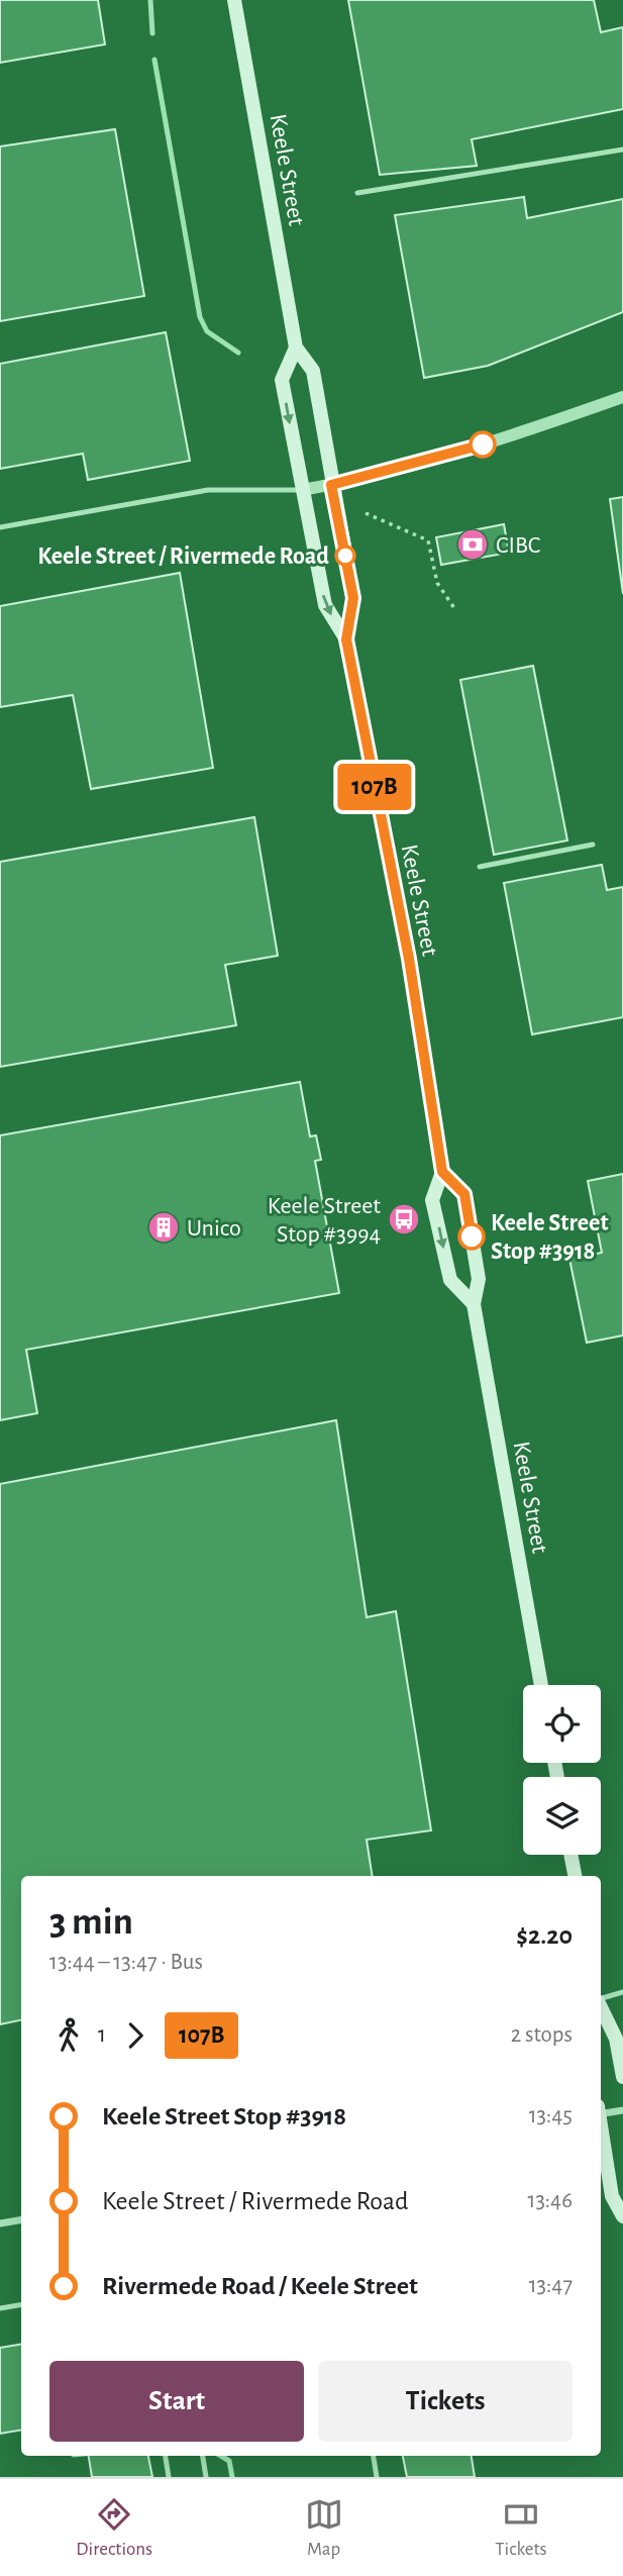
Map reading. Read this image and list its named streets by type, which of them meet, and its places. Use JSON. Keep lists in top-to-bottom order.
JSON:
{
  "streets": {
    "main road": ["Keele Street"]
  },
  "places": {
    "bank": ["CIBC"],
    "other": ["Keele Street / Rivermede Road", "Keele Street Stop #3918"],
    "bus stop": ["Keele Street Stop #3994"],
    "building": ["Unico"]
  },
  "lines": ["bus line 107B"],
  "page": {
    "on_map": "107B",
    "heading": ["3 min", "13:44 – 13:47 · Bus", "$2.20"],
    "legs": ["1", "107B", "2 stops"],
    "list": [
      {
        "name": "Keele Street Stop #3918",
        "value": "13:45"
      },
      {
        "name": "Keele Street / Rivermede Road",
        "value": "13:46"
      },
      {
        "name": "Rivermede Road / Keele Street",
        "value": "13:47"
      }
    ],
    "buttons": ["Start", "Tickets"],
    "tabs": ["Directions", "Map", "Tickets"]
  }
}
